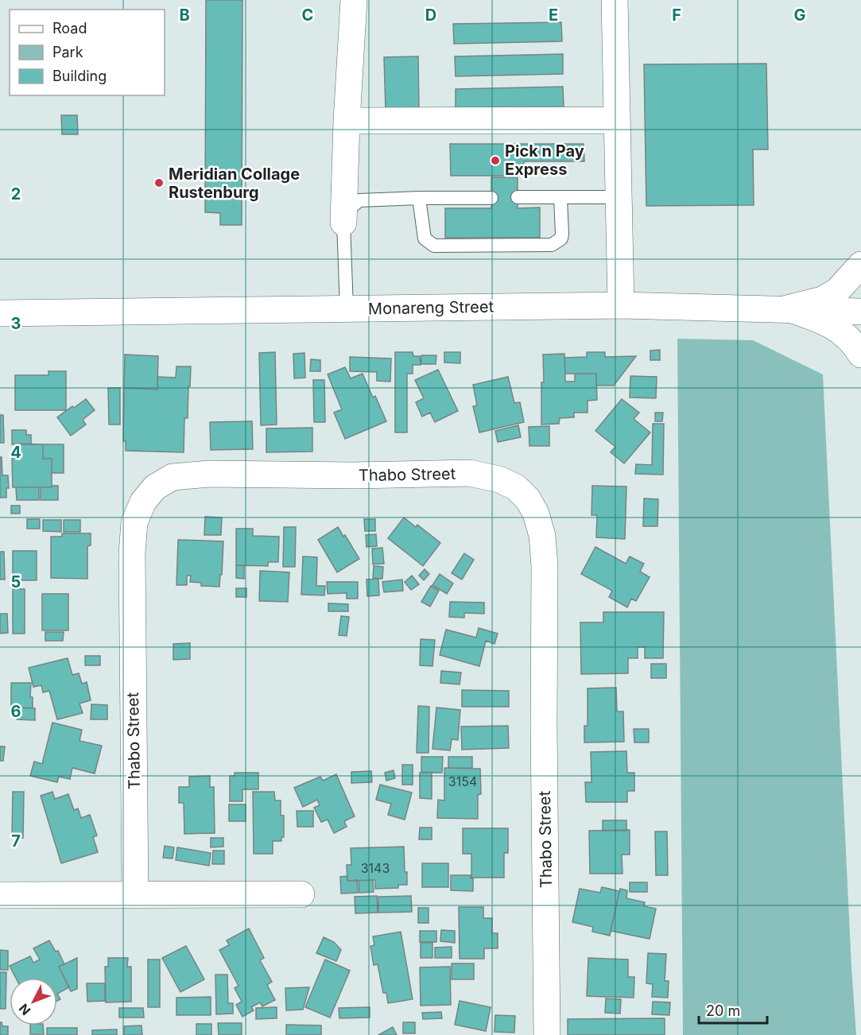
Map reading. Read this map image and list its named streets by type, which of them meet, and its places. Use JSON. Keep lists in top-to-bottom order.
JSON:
{
  "streets": {
    "street": ["Monareng Street", "Thabo Street"]
  },
  "places": ["Pick n Pay Express", "Meridian Collage Rustenburg"],
  "house_numbers": ["3154", "3143"],
  "legend": ["Road", "Park", "Building"],
  "scale_bar": "20 m",
  "north": "bottom left",
  "grid": {
    "columns": [
      "B",
      "C",
      "D",
      "E",
      "F",
      "G"
    ],
    "rows": [
      "2",
      "3",
      "4",
      "5",
      "6",
      "7"
    ]
  }
}
